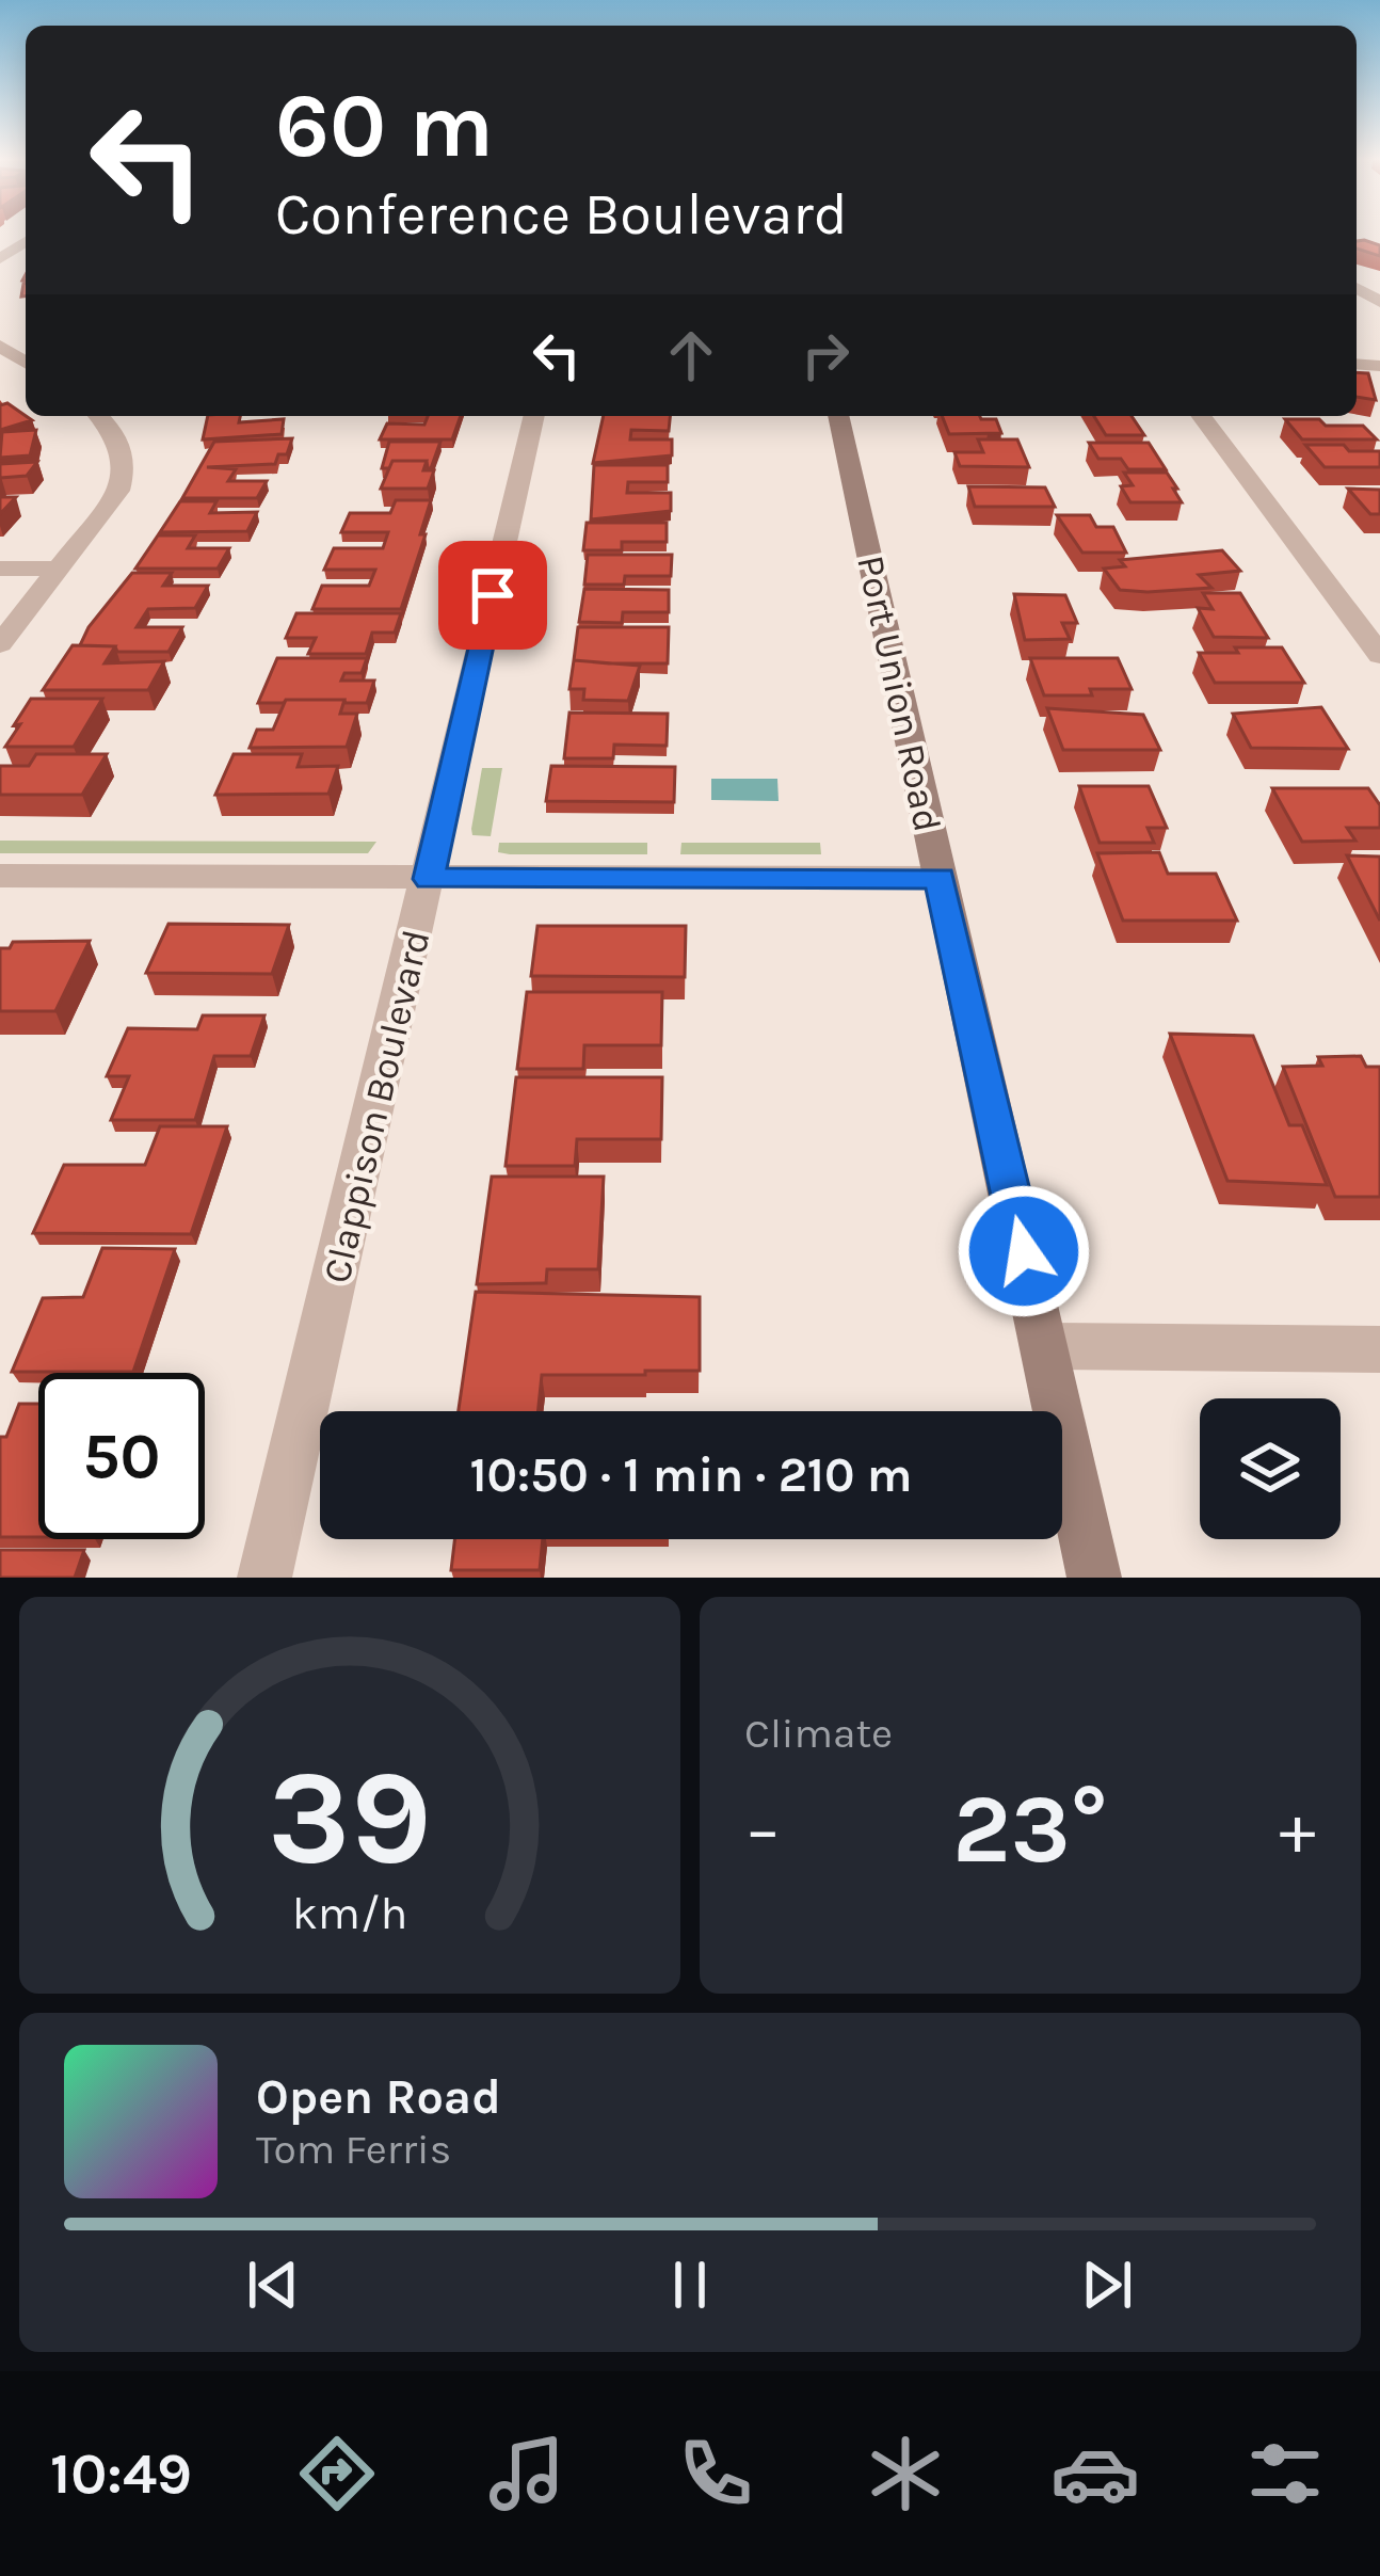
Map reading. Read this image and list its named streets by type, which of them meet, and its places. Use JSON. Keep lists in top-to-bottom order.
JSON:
{
  "streets": {
    "main road": ["Port Union Road"],
    "street": ["Clappison Boulevard"]
  },
  "page": {
    "turn": ["60 m", "Conference Boulevard"],
    "limit": "50",
    "trip": "10:50 · 1 min · 210 m",
    "tile": "Climate",
    "heat": ["−", "23°", "+"],
    "song": ["Open Road", "Tom Ferris"],
    "tabs": "10:49",
    "gauge": ["39", "km/h"]
  }
}
